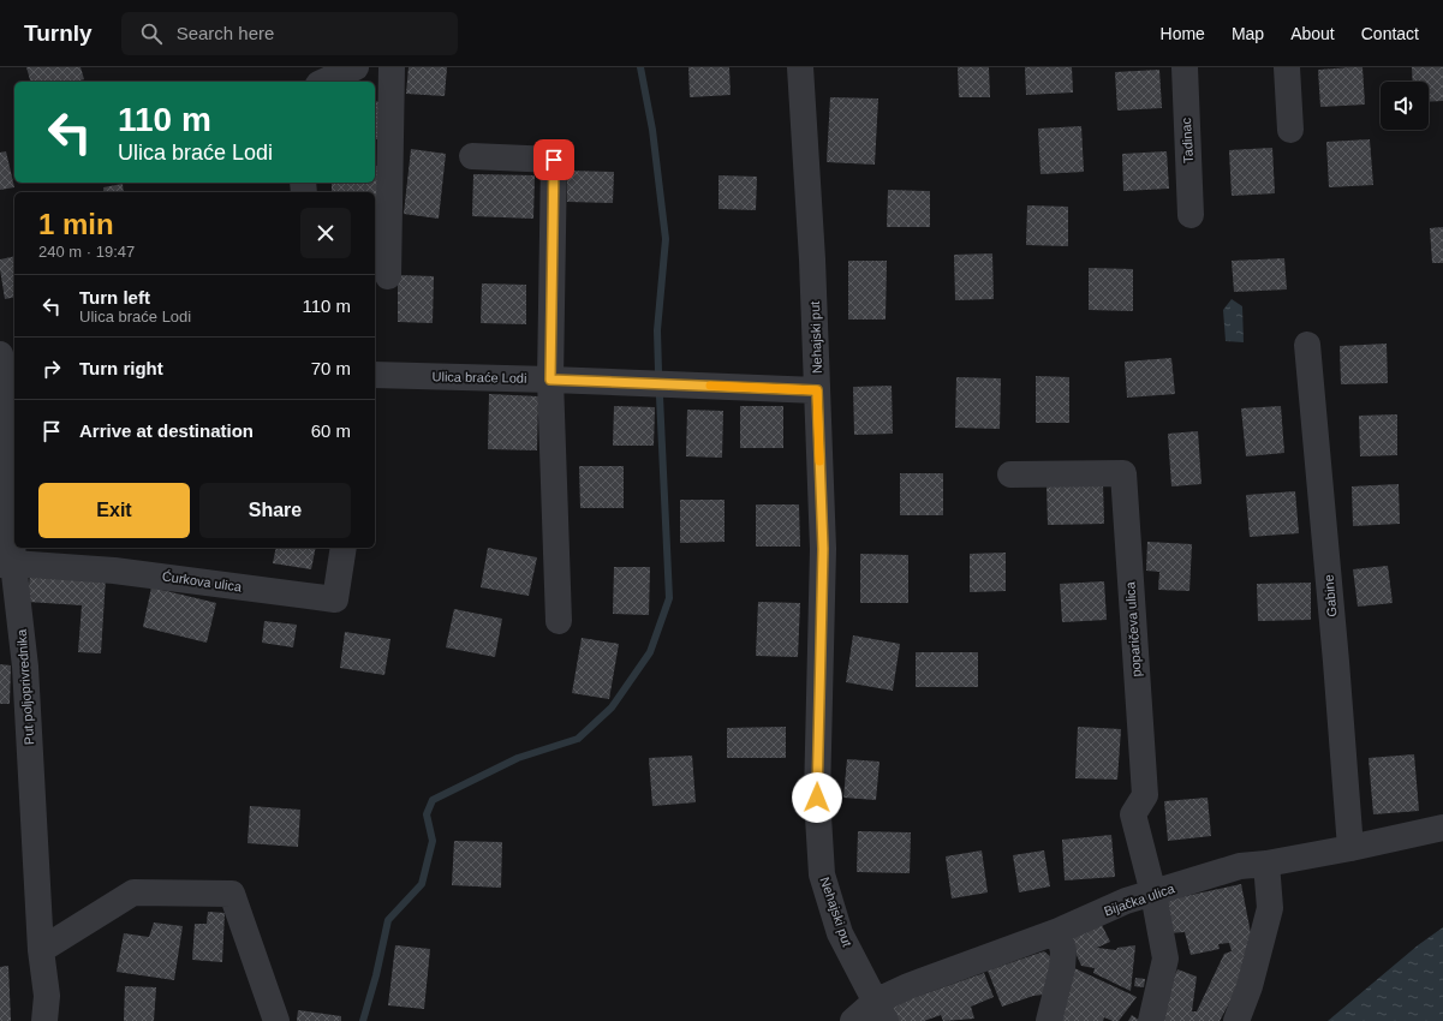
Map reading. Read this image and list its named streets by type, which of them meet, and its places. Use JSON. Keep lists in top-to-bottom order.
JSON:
{
  "streets": {
    "street": [
      "Tadinac",
      "Nehajski put",
      "Ulica braće Lodi",
      "Ćurkova ulica",
      "Gabine",
      "poparičeva ulica",
      "Put poljoprivrednika",
      "Bijačka ulica"
    ]
  },
  "crossings": [
    ["Nehajski put", "Ulica braće Lodi"],
    ["Nehajski put", "Bijačka ulica"],
    ["Ćurkova ulica", "Put poljoprivrednika"],
    ["Gabine", "Bijačka ulica"],
    ["poparičeva ulica", "Bijačka ulica"]
  ],
  "page": {
    "header": "Turnly",
    "search": "Search here",
    "nav": [
      "Home",
      "Map",
      "About",
      "Contact"
    ],
    "turn": ["110 m", "Ulica braće Lodi"],
    "heading": ["1 min", "240 m · 19:47"],
    "list": [
      {
        "name": "Turn left",
        "note": "Ulica braće Lodi",
        "value": "110 m"
      },
      {
        "name": "Turn right",
        "value": "70 m"
      },
      {
        "name": "Arrive at destination",
        "value": "60 m"
      }
    ],
    "buttons": ["Exit", "Share"]
  }
}
